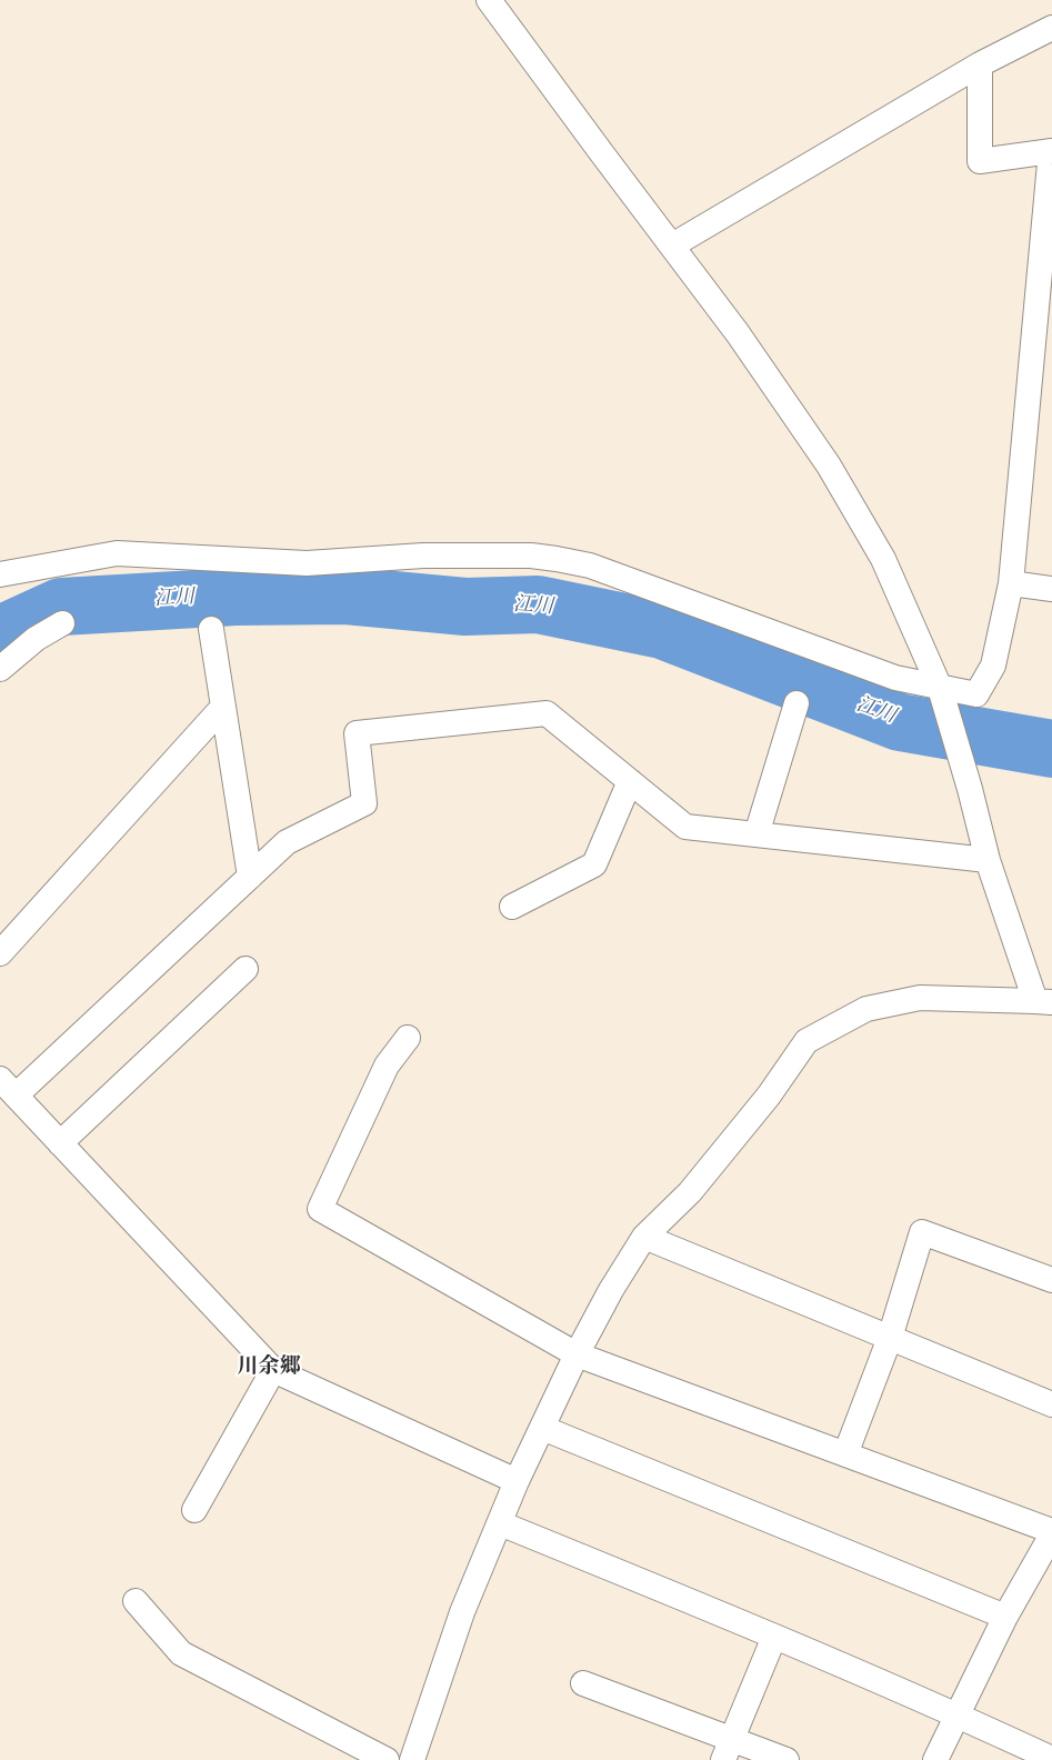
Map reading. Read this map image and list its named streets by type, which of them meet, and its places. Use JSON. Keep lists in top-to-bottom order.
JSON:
{
  "districts": ["川余郷"],
  "water": ["江川"]
}
